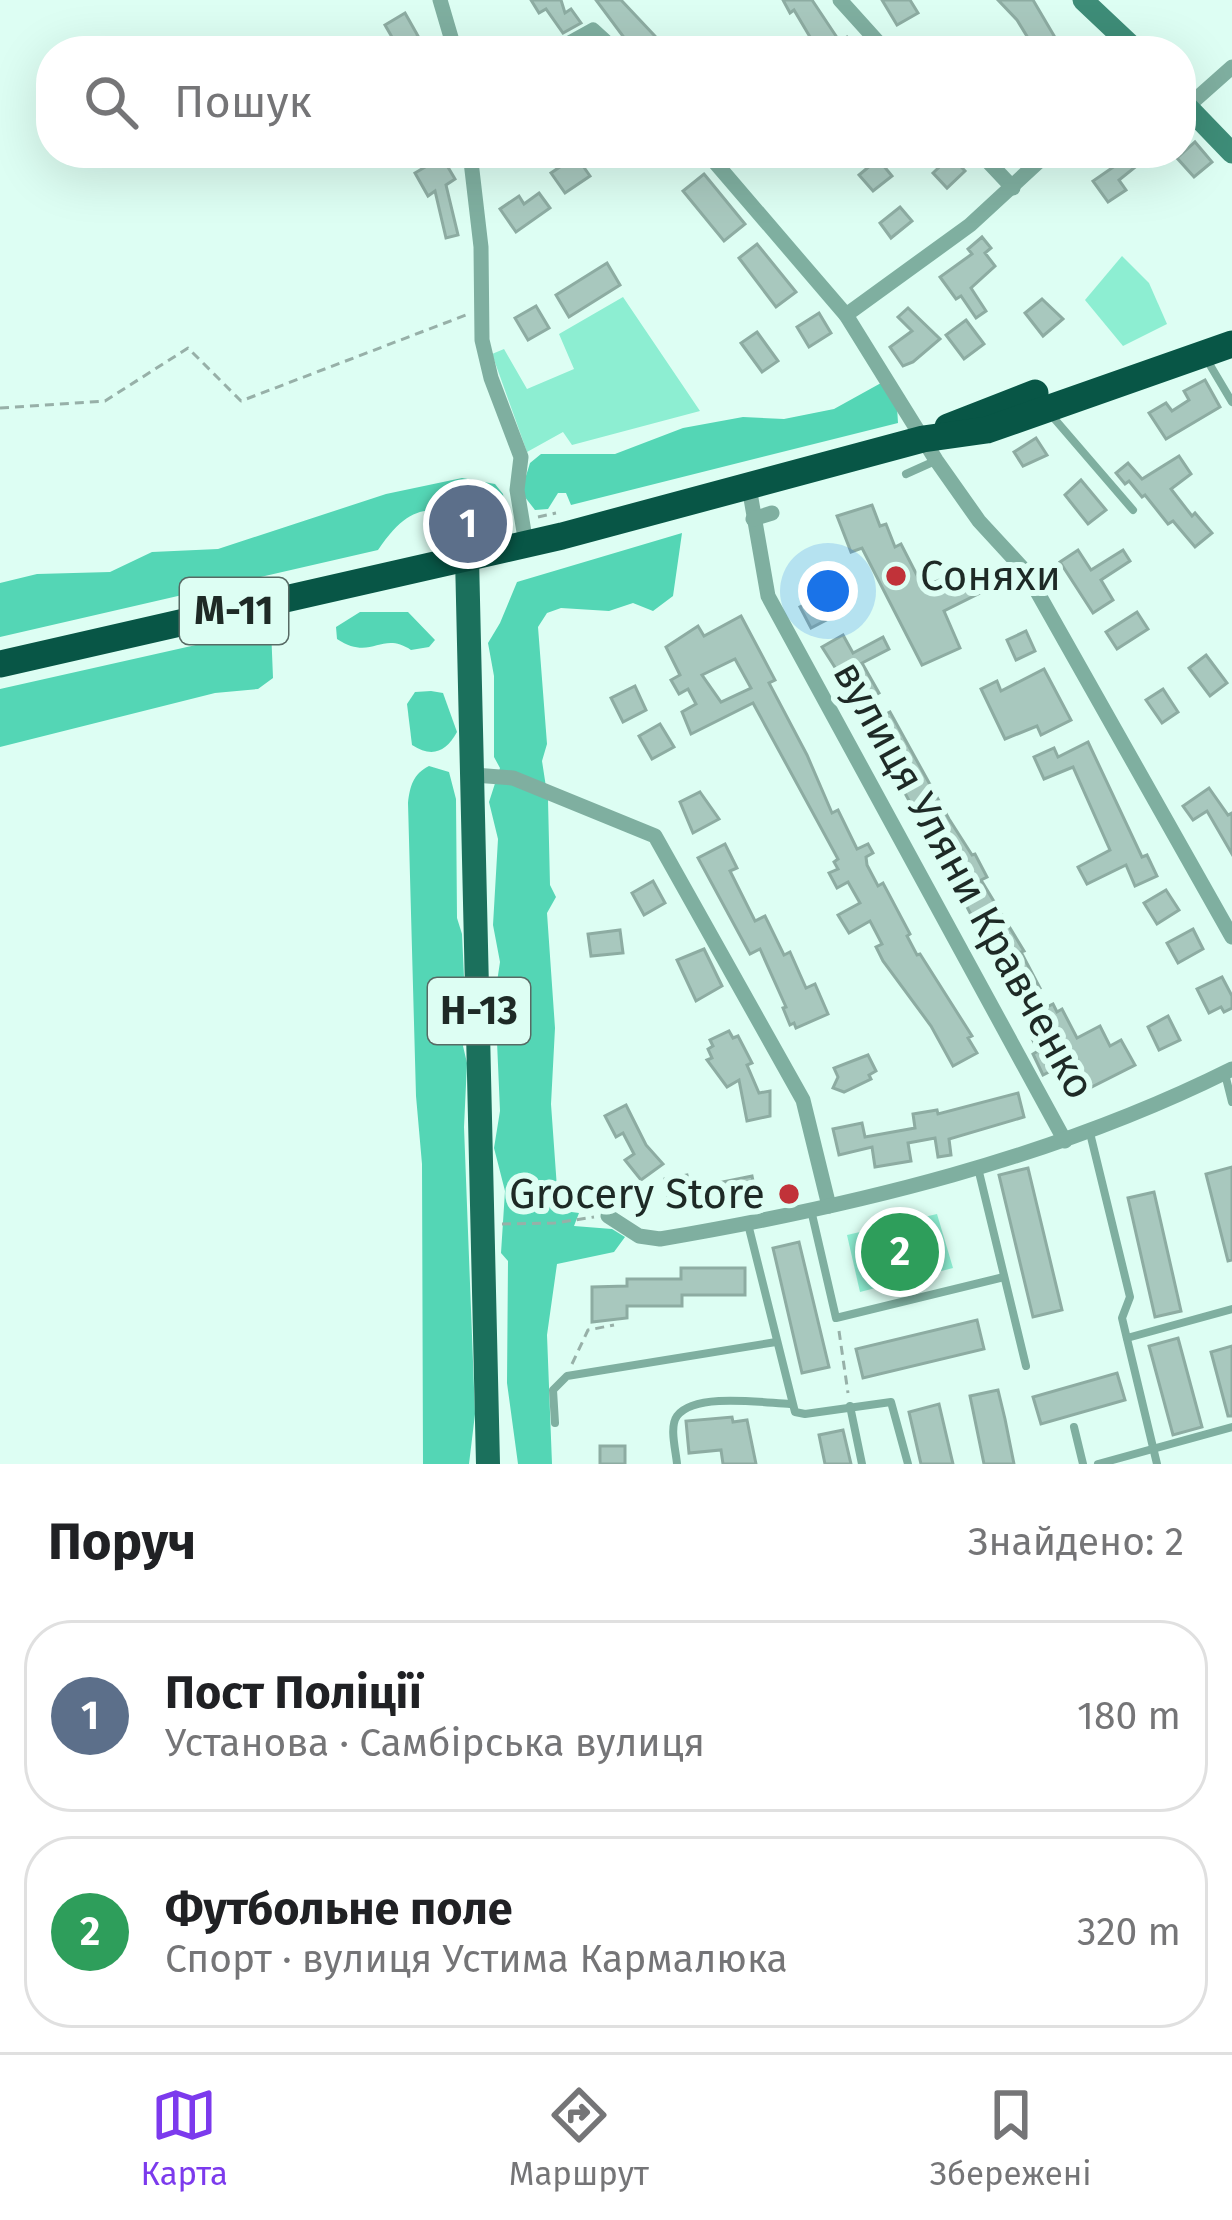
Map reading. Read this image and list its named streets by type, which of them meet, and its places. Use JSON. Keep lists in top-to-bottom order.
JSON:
{
  "streets": {
    "highway": ["М-11"],
    "main road": ["Н-13"],
    "street": ["вулиця Уляни Кравченко"]
  },
  "crossings": [
    ["М-11", "вулиця Уляни Кравченко"],
    ["М-11", "Н-13"]
  ],
  "places": ["Соняхи", "Grocery Store"],
  "page": {
    "search": "Пошук",
    "pins": ["1", "2"],
    "heading": ["Поруч", "Знайдено: 2"],
    "list": [
      {
        "mark": "1",
        "name": "Пост Поліції",
        "note": "Установа · Самбірська вулиця",
        "value": "180 m"
      },
      {
        "mark": "2",
        "name": "Футбольне поле",
        "note": "Спорт · вулиця Устима Кармалюка",
        "value": "320 m"
      }
    ],
    "nav": ["Карта", "Маршрут", "Збережені"]
  }
}
